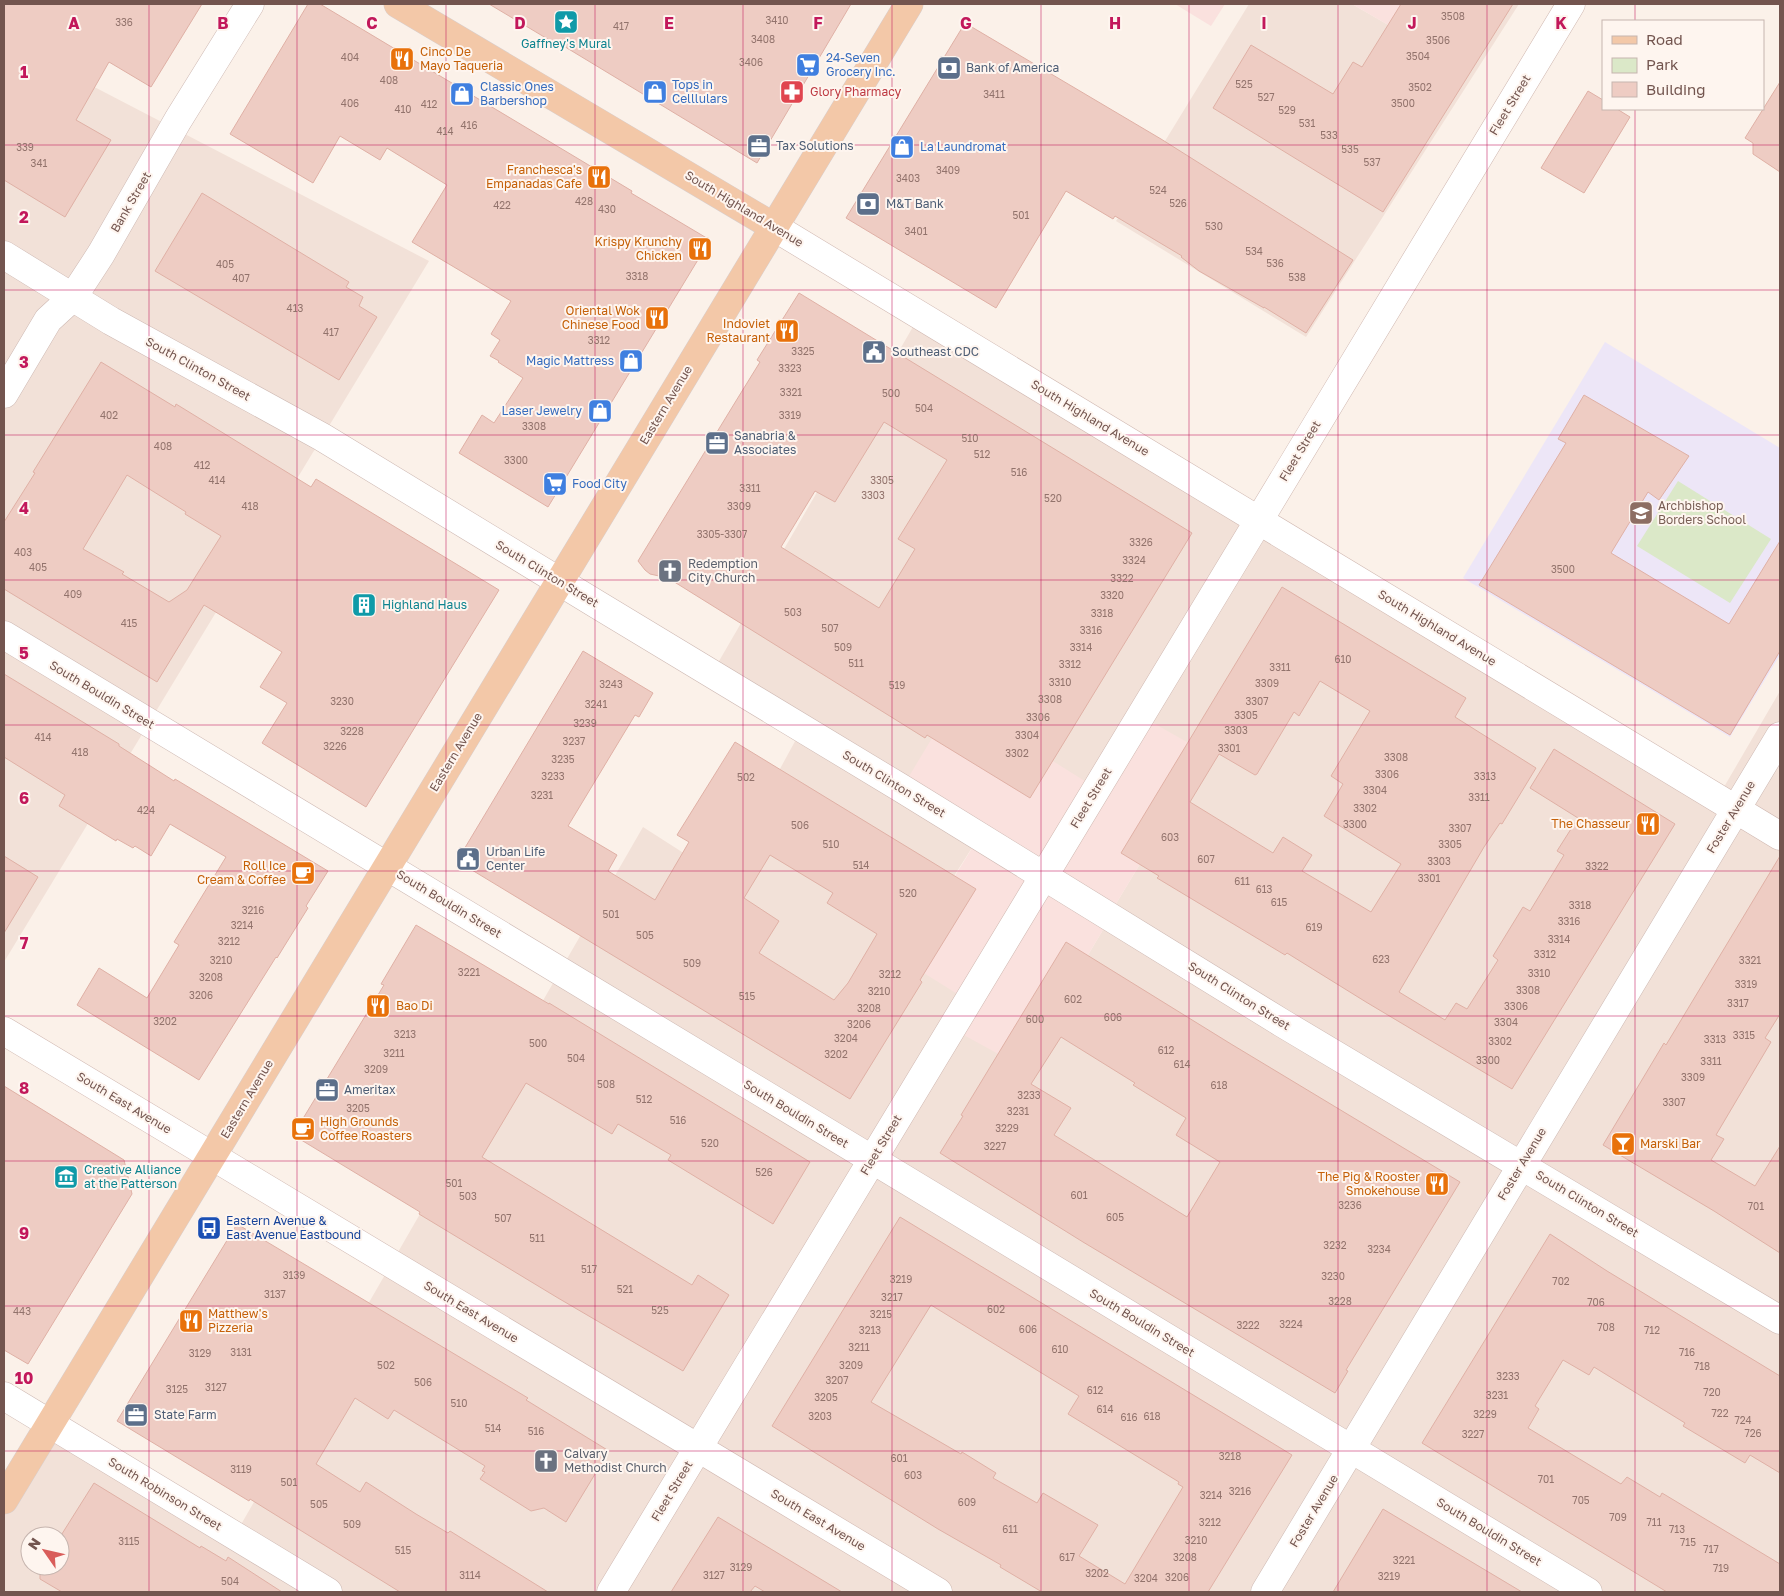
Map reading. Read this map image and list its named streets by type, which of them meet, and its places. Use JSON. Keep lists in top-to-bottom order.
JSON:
{
  "streets": {
    "main road": ["South Highland Avenue", "Eastern Avenue"],
    "street": [
      "Fleet Street",
      "Bank Street",
      "South Clinton Street",
      "South Bouldin Street",
      "Foster Avenue",
      "South East Avenue",
      "South Robinson Street"
    ]
  },
  "crossings": [
    ["Fleet Street", "South Highland Avenue"],
    ["Fleet Street", "South Clinton Street"],
    ["Fleet Street", "South Bouldin Street"],
    ["Fleet Street", "South East Avenue"],
    ["Bank Street", "South Clinton Street"],
    ["South Highland Avenue", "Eastern Avenue"],
    ["South Highland Avenue", "Foster Avenue"],
    ["South Clinton Street", "Eastern Avenue"],
    ["South Clinton Street", "Foster Avenue"],
    ["Eastern Avenue", "South Bouldin Street"],
    ["Eastern Avenue", "South East Avenue"],
    ["Eastern Avenue", "South Robinson Street"],
    ["South Bouldin Street", "Foster Avenue"]
  ],
  "places": {
    "place": ["Gaffney's Mural"],
    "restaurant": [
      "Cinco De Mayo Taqueria",
      "Franchesca's Empanadas Cafe",
      "Krispy Krunchy Chicken",
      "Oriental Wok Chinese Food",
      "Indoviet Restaurant",
      "The Chasseur",
      "Bao Di",
      "The Pig & Rooster Smokehouse",
      "Matthew's Pizzeria"
    ],
    "supermarket": ["24-Seven Grocery Inc.", "Food City"],
    "bank": ["Bank of America", "M&T Bank"],
    "shop": [
      "Tops in Celllulars",
      "Classic Ones Barbershop",
      "La Laundromat",
      "Magic Mattress",
      "Laser Jewelry"
    ],
    "pharmacy": ["Glory Pharmacy"],
    "office": [
      "Tax Solutions",
      "Sanabria & Associates",
      "Ameritax",
      "State Farm"
    ],
    "public building": ["Southeast CDC", "Urban Life Center"],
    "school or university": ["Archbishop Borders School"],
    "church": ["Redemption City Church", "Calvary Methodist Church"],
    "building": ["Highland Haus"],
    "cafe": ["Roll Ice Cream & Coffee", "High Grounds Coffee Roasters"],
    "bar": ["Marski Bar"],
    "museum": ["Creative Alliance at the Patterson"],
    "bus stop": ["Eastern Avenue & East Avenue Eastbound"]
  },
  "house_numbers": [
    "3508",
    "3410",
    "336",
    "417",
    "3408",
    "3506",
    "3504",
    "404",
    "3406",
    "408",
    "525",
    "3502",
    "3411",
    "527",
    "406",
    "3500",
    "412",
    "410",
    "529",
    "531",
    "416",
    "414",
    "533",
    "339",
    "535",
    "537",
    "341",
    "3409",
    "3403",
    "524",
    "428",
    "526",
    "422",
    "430",
    "501",
    "530",
    "3401",
    "534",
    "536",
    "405",
    "3318",
    "538",
    "407",
    "413",
    "417",
    "3312",
    "3325",
    "3323",
    "3321",
    "500",
    "504",
    "402",
    "3319",
    "3308",
    "510",
    "408",
    "512",
    "3300",
    "412",
    "516",
    "414",
    "3305",
    "3311",
    "3303",
    "520",
    "418",
    "3309",
    "3305-3307",
    "3326",
    "403",
    "3324",
    "405",
    "3500",
    "3322",
    "409",
    "3320",
    "503",
    "3318",
    "415",
    "507",
    "3316",
    "509",
    "3314",
    "610",
    "511",
    "3312",
    "3311",
    "3310",
    "3309",
    "3243",
    "519",
    "3308",
    "3230",
    "3307",
    "3241",
    "3305",
    "3306",
    "3239",
    "3303",
    "3228",
    "3304",
    "414",
    "3237",
    "3226",
    "3301",
    "418",
    "3302",
    "3308",
    "3235",
    "3306",
    "3233",
    "3313",
    "502",
    "3304",
    "3231",
    "3311",
    "3302",
    "424",
    "3300",
    "506",
    "3307",
    "603",
    "510",
    "3305",
    "607",
    "3303",
    "514",
    "3322",
    "3301",
    "611",
    "613",
    "520",
    "615",
    "3318",
    "3216",
    "501",
    "3316",
    "3214",
    "619",
    "505",
    "3314",
    "3212",
    "3312",
    "623",
    "3210",
    "3321",
    "509",
    "3221",
    "3310",
    "3212",
    "3208",
    "3319",
    "3308",
    "3210",
    "3206",
    "515",
    "602",
    "3317",
    "3306",
    "3208",
    "606",
    "600",
    "3202",
    "3304",
    "3206",
    "3213",
    "3315",
    "3204",
    "3313",
    "3302",
    "500",
    "612",
    "3211",
    "3202",
    "504",
    "3300",
    "3311",
    "614",
    "3209",
    "3309",
    "508",
    "618",
    "3233",
    "512",
    "3307",
    "3205",
    "3231",
    "516",
    "3229",
    "520",
    "3227",
    "526",
    "501",
    "601",
    "503",
    "3236",
    "701",
    "605",
    "507",
    "511",
    "3232",
    "3234",
    "517",
    "3139",
    "3230",
    "3219",
    "702",
    "521",
    "3137",
    "3217",
    "3228",
    "706",
    "602",
    "525",
    "443",
    "3215",
    "3224",
    "3222",
    "708",
    "606",
    "3213",
    "712",
    "3211",
    "610",
    "3131",
    "716",
    "3129",
    "502",
    "3209",
    "718",
    "3233",
    "3207",
    "506",
    "3127",
    "3125",
    "612",
    "720",
    "3231",
    "3205",
    "510",
    "614",
    "722",
    "3229",
    "3203",
    "618",
    "616",
    "724",
    "514",
    "516",
    "726",
    "3227",
    "3218",
    "601",
    "3119",
    "603",
    "701",
    "501",
    "3216",
    "3214",
    "705",
    "609",
    "505",
    "709",
    "3212",
    "711",
    "509",
    "611",
    "713",
    "3210",
    "3115",
    "715",
    "717",
    "515",
    "617",
    "3208",
    "3221",
    "3129",
    "719",
    "3202",
    "3114",
    "3127",
    "3219",
    "3206",
    "3204",
    "504"
  ],
  "legend": ["Road", "Park", "Building"],
  "north": "top left",
  "grid": {
    "columns": [
      "A",
      "B",
      "C",
      "D",
      "E",
      "F",
      "G",
      "H",
      "I",
      "J",
      "K"
    ],
    "rows": [
      "1",
      "2",
      "3",
      "4",
      "5",
      "6",
      "7",
      "8",
      "9",
      "10"
    ]
  }
}
